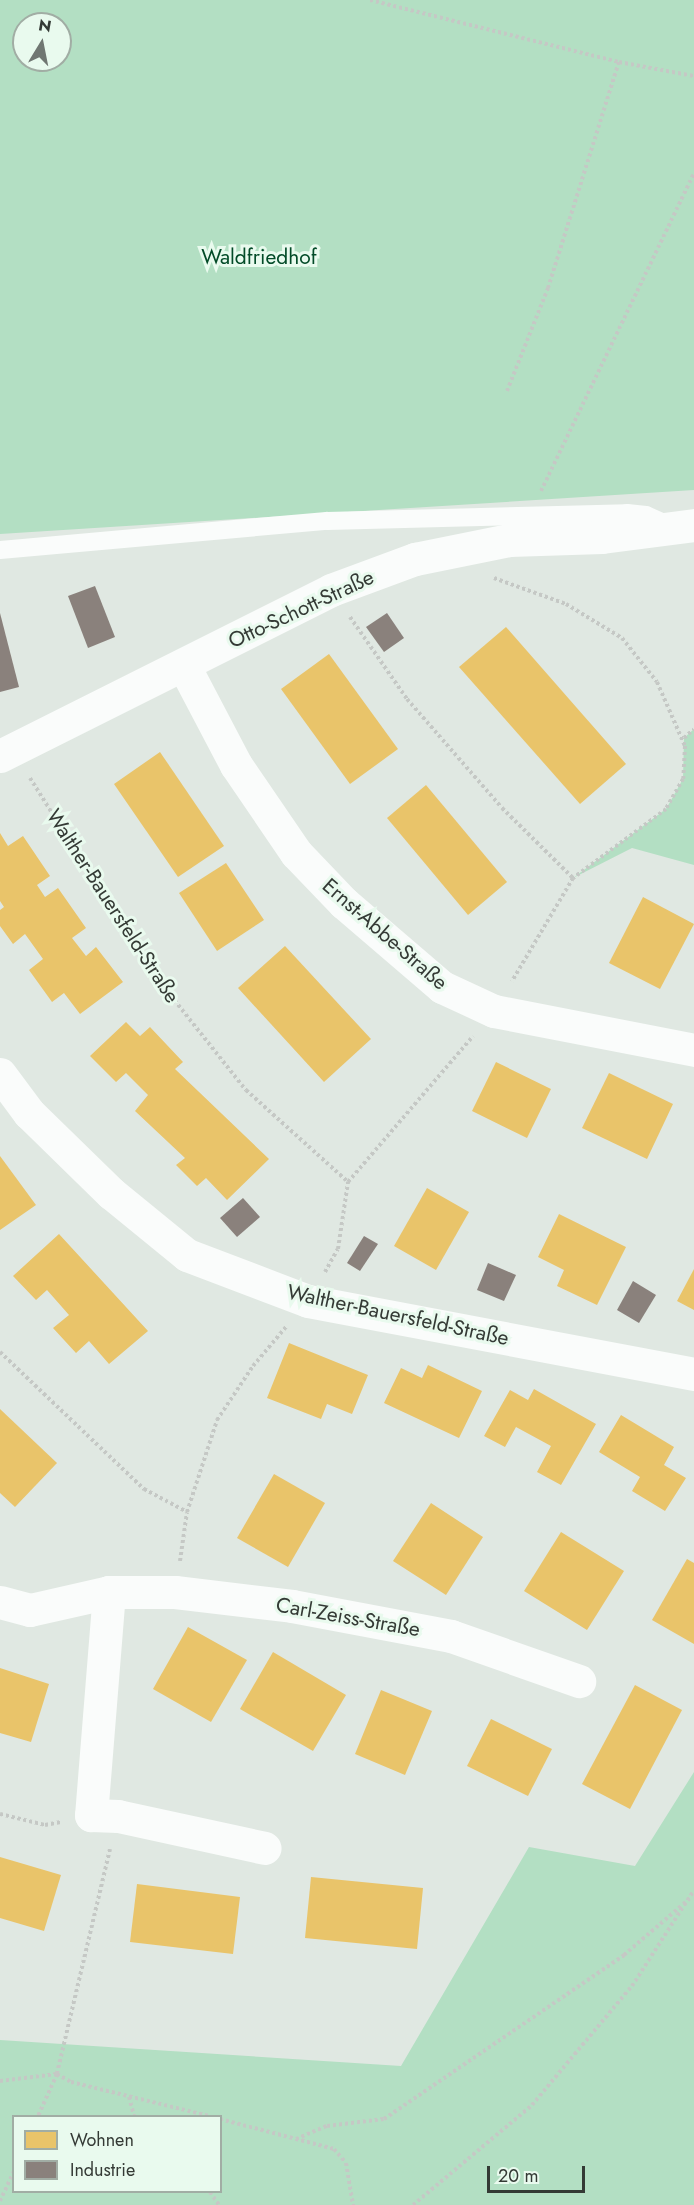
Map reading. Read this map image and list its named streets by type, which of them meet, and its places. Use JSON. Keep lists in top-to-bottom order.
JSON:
{
  "streets": {
    "street": [
      "Otto-Schott-Straße",
      "Walther-Bauersfeld-Straße",
      "Ernst-Abbe-Straße",
      "Carl-Zeiss-Straße"
    ]
  },
  "crossings": [
    ["Otto-Schott-Straße", "Walther-Bauersfeld-Straße"],
    ["Otto-Schott-Straße", "Ernst-Abbe-Straße"]
  ],
  "parks": ["Waldfriedhof"],
  "legend": ["Wohnen", "Industrie"],
  "scale_bar": "20 m",
  "north": "top"
}
